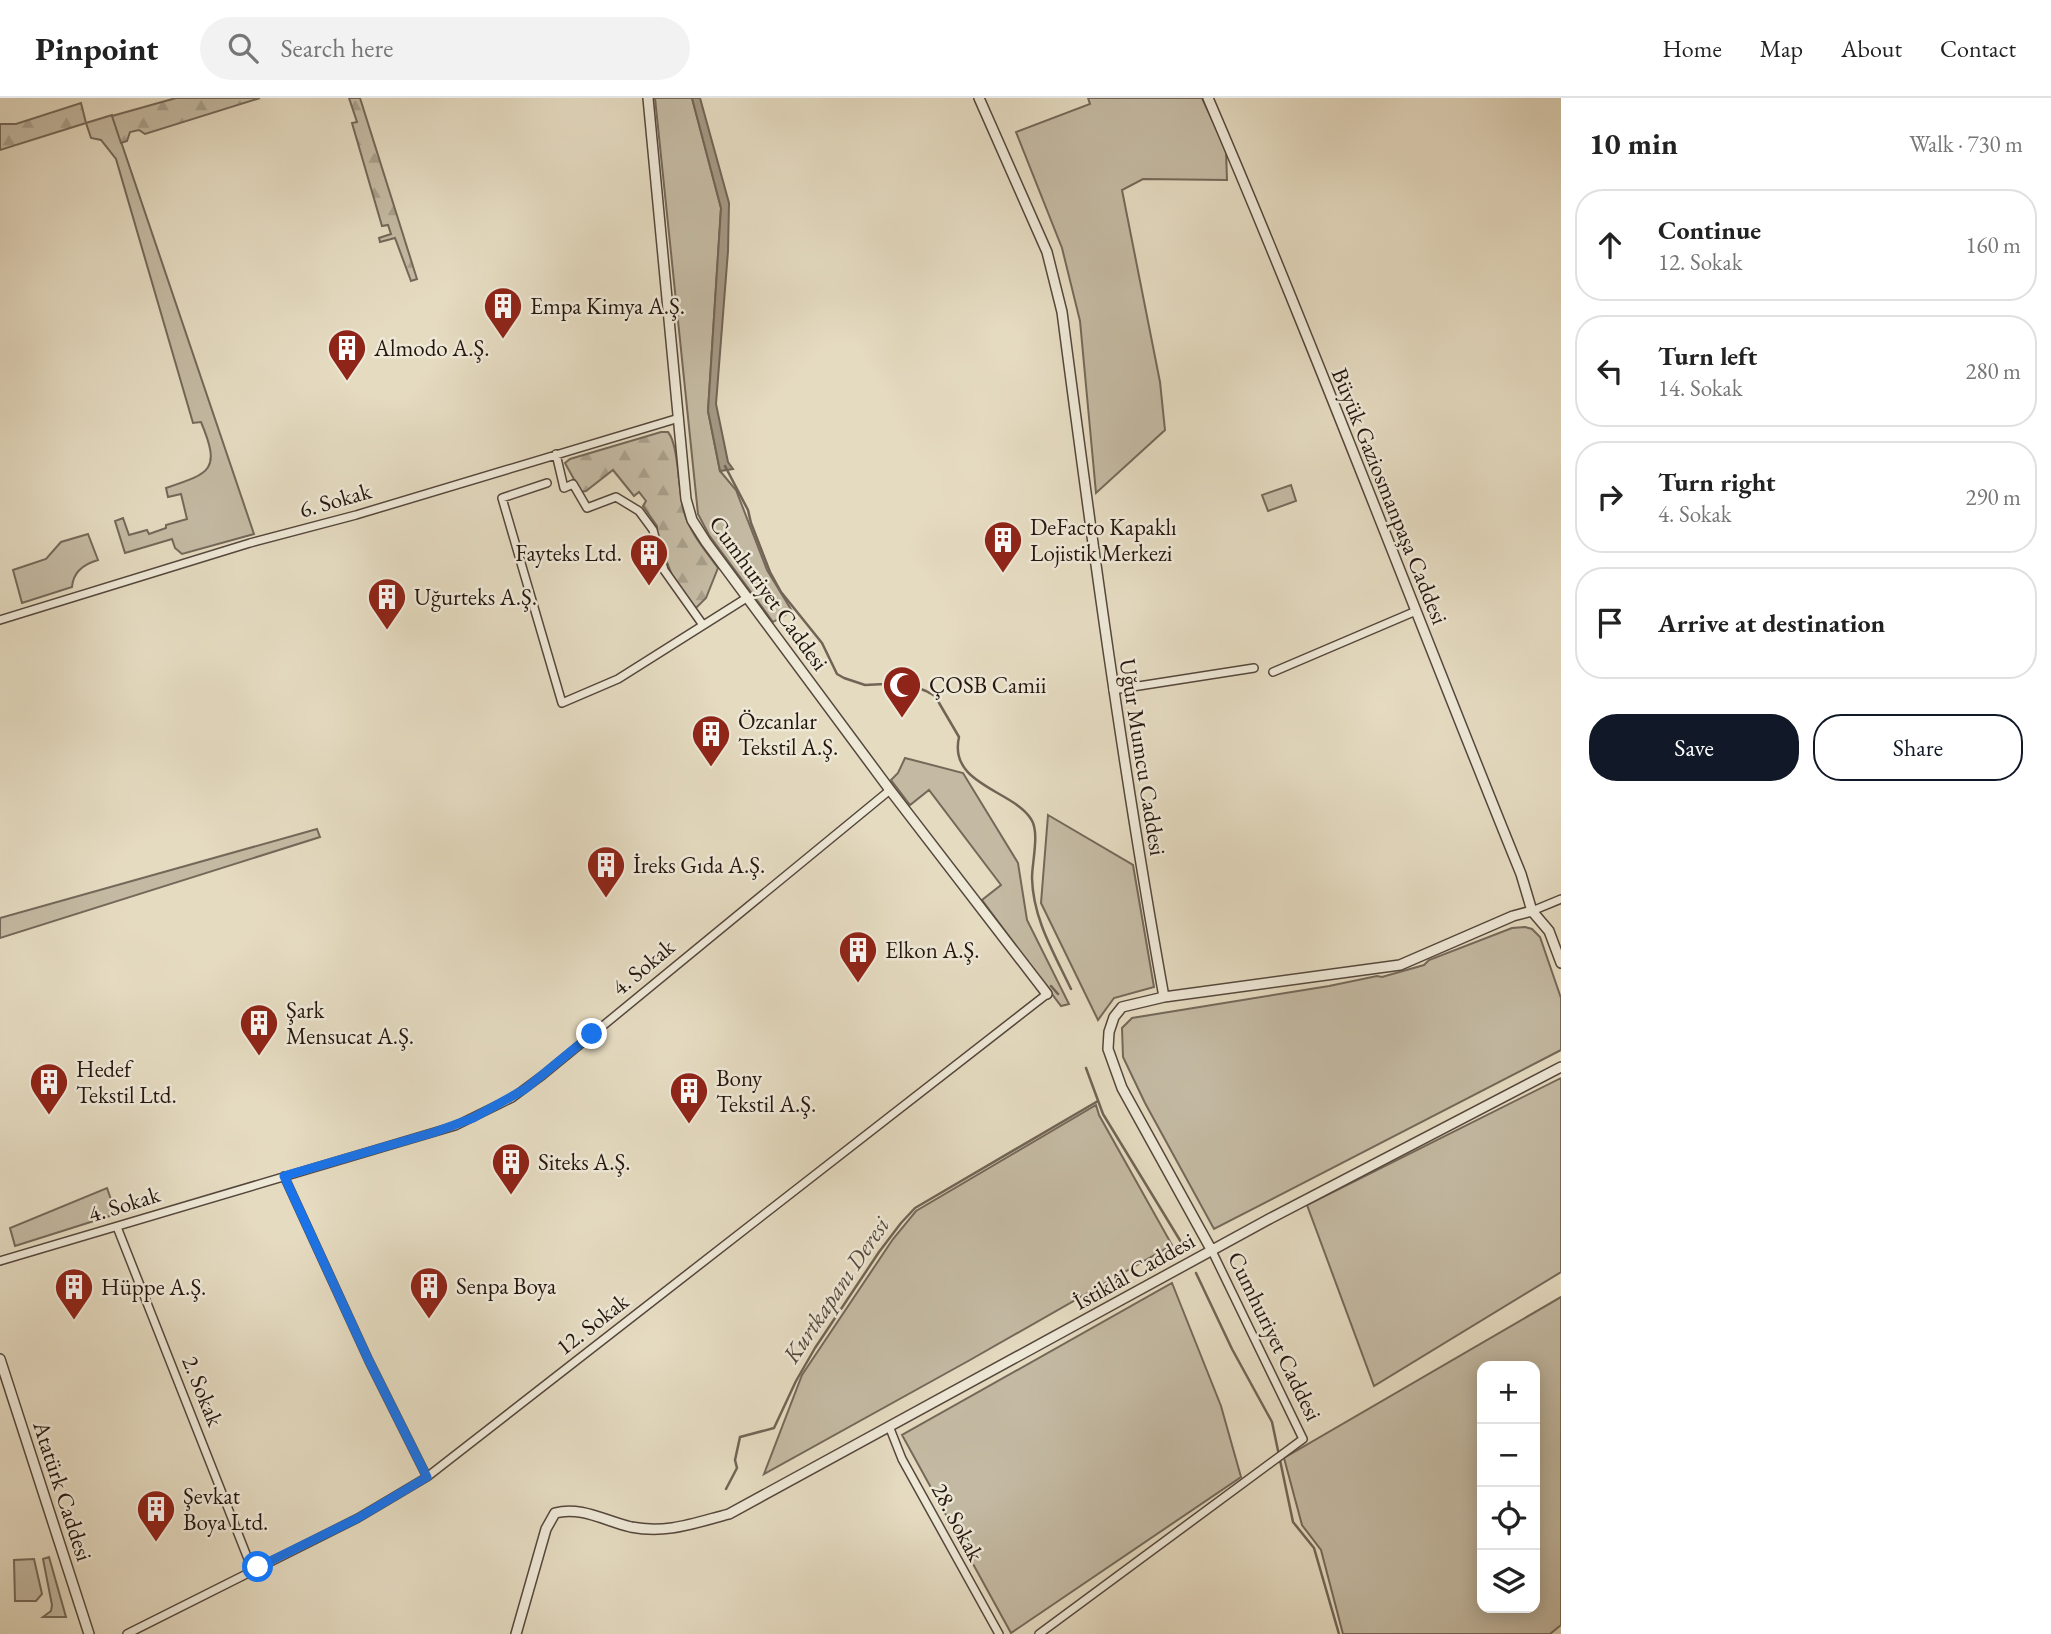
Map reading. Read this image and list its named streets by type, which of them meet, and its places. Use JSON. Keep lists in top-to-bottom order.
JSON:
{
  "streets": {
    "street": [
      "Büyük Gaziosmanpaşa Caddesi",
      "6. Sokak",
      "Cumhuriyet Caddesi",
      "Uğur Mumcu Caddesi",
      "4. Sokak",
      "İstiklâl Caddesi",
      "12. Sokak",
      "2. Sokak",
      "Atatürk Caddesi",
      "28. Sokak"
    ]
  },
  "crossings": [
    ["6. Sokak", "Cumhuriyet Caddesi"],
    ["Cumhuriyet Caddesi", "4. Sokak"],
    ["Cumhuriyet Caddesi", "İstiklâl Caddesi"],
    ["Cumhuriyet Caddesi", "12. Sokak"],
    ["4. Sokak", "2. Sokak"],
    ["İstiklâl Caddesi", "28. Sokak"],
    ["12. Sokak", "2. Sokak"]
  ],
  "water": ["Kurtkapanı Deresi"],
  "places": {
    "building": [
      "Empa Kimya A.Ş.",
      "Almodo A.Ş.",
      "DeFacto Kapaklı Lojistik Merkezi",
      "Fayteks Ltd.",
      "Uğurteks A.Ş.",
      "Özcanlar Tekstil A.Ş.",
      "İreks Gıda A.Ş.",
      "Elkon A.Ş.",
      "Şark Mensucat A.Ş.",
      "Hedef Tekstil Ltd.",
      "Bony Tekstil A.Ş.",
      "Siteks A.Ş.",
      "Senpa Boya",
      "Hüppe A.Ş.",
      "Şevkat Boya Ltd."
    ],
    "mosque": ["ÇOSB Camii"]
  },
  "page": {
    "header": "Pinpoint",
    "search": "Search here",
    "nav": [
      "Home",
      "Map",
      "About",
      "Contact"
    ],
    "heading": ["10 min", "Walk · 730 m"],
    "list": [
      ["Continue", "12. Sokak", "160 m"],
      ["Turn left", "14. Sokak", "280 m"],
      ["Turn right", "4. Sokak", "290 m"],
      "Arrive at destination"
    ],
    "buttons": ["Save", "Share"],
    "map_buttons": ["+", "−"]
  }
}
